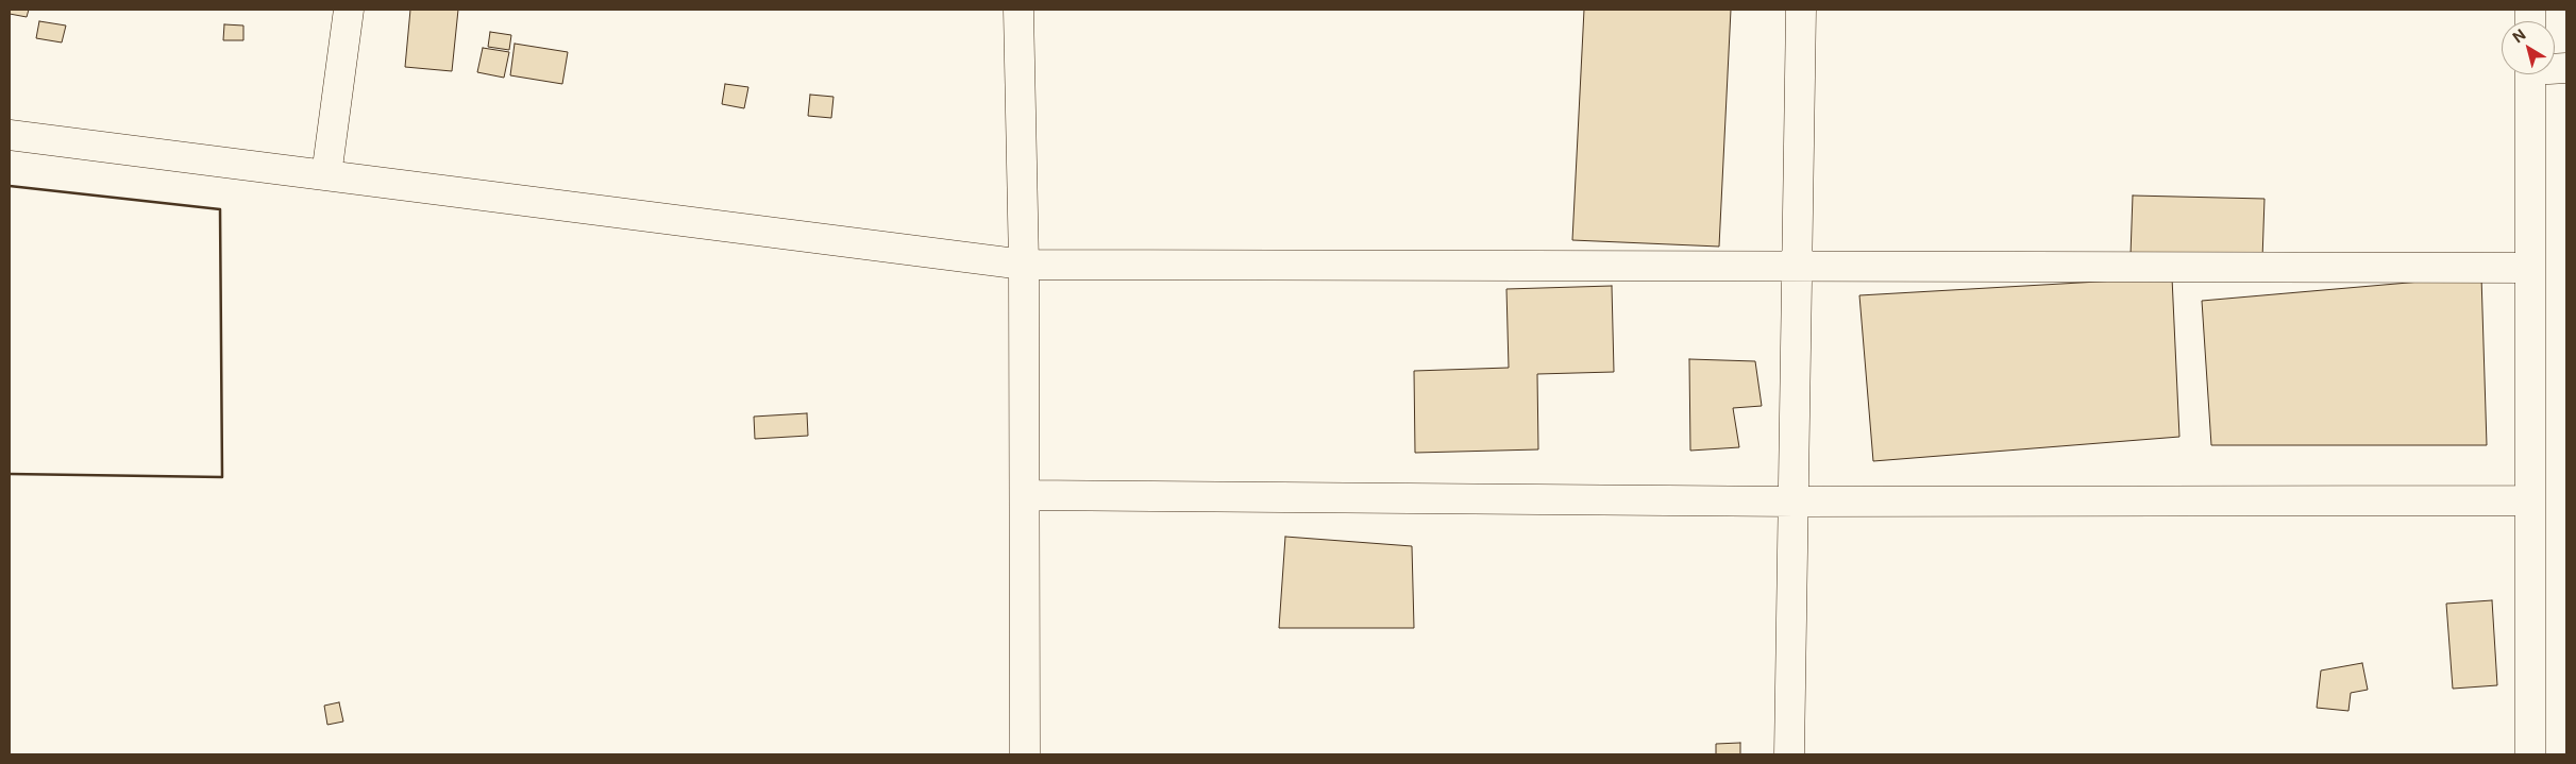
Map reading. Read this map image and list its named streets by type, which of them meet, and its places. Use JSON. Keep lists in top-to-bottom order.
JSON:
{
  "north": "top left"
}
